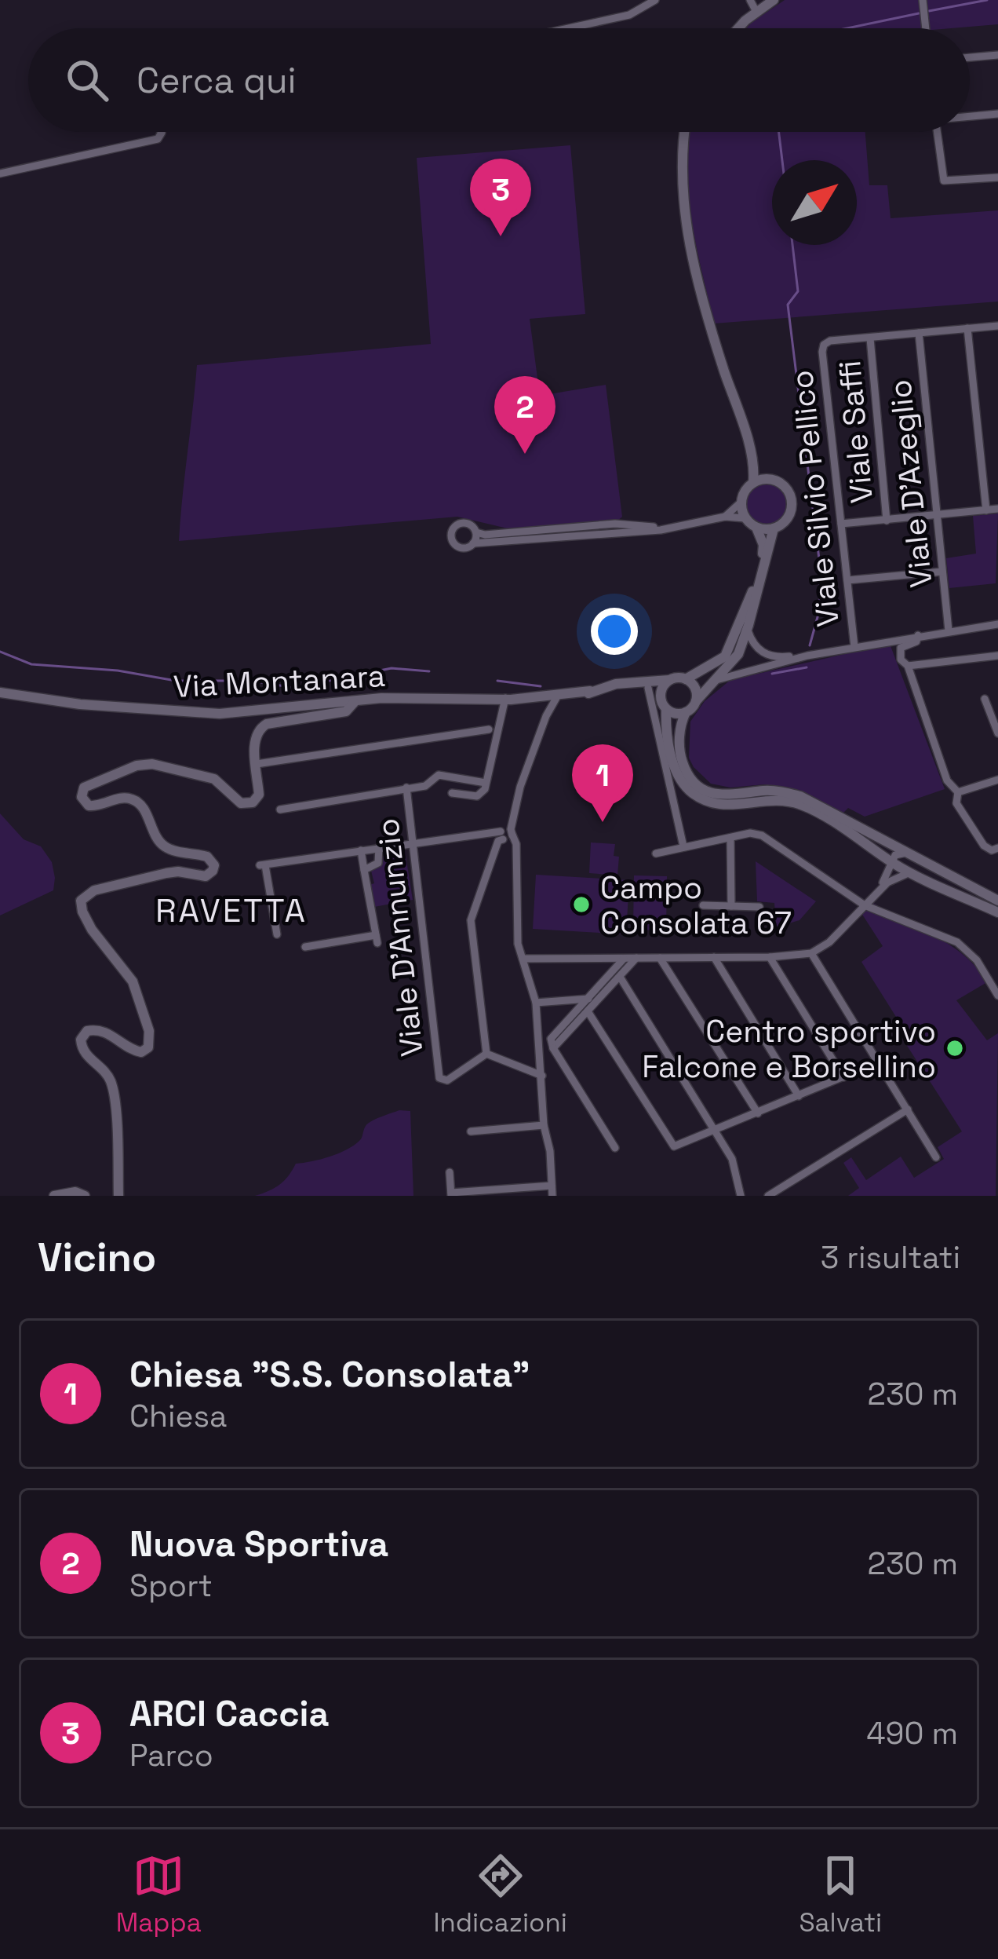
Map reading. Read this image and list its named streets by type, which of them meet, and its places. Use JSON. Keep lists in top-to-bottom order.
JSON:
{
  "streets": {
    "main road": ["Via Montanara"],
    "street": [
      "Viale Saffi",
      "Viale D'Azeglio",
      "Viale Silvio Pellico",
      "Viale D'Annunzio"
    ]
  },
  "crossings": [
    ["Viale Saffi", "Viale Silvio Pellico"]
  ],
  "districts": ["RAVETTA"],
  "places": ["Campo Consolata 67", "Centro sportivo Falcone e Borsellino"],
  "north": "top right",
  "page": {
    "search": "Cerca qui",
    "pins": ["3", "2", "1"],
    "heading": ["Vicino", "3 risultati"],
    "list": [
      {
        "mark": "1",
        "name": "Chiesa \"S.S. Consolata\"",
        "note": "Chiesa",
        "value": "230 m"
      },
      {
        "mark": "2",
        "name": "Nuova Sportiva",
        "note": "Sport",
        "value": "230 m"
      },
      {
        "mark": "3",
        "name": "ARCI Caccia",
        "note": "Parco",
        "value": "490 m"
      }
    ],
    "nav": ["Mappa", "Indicazioni", "Salvati"]
  }
}
